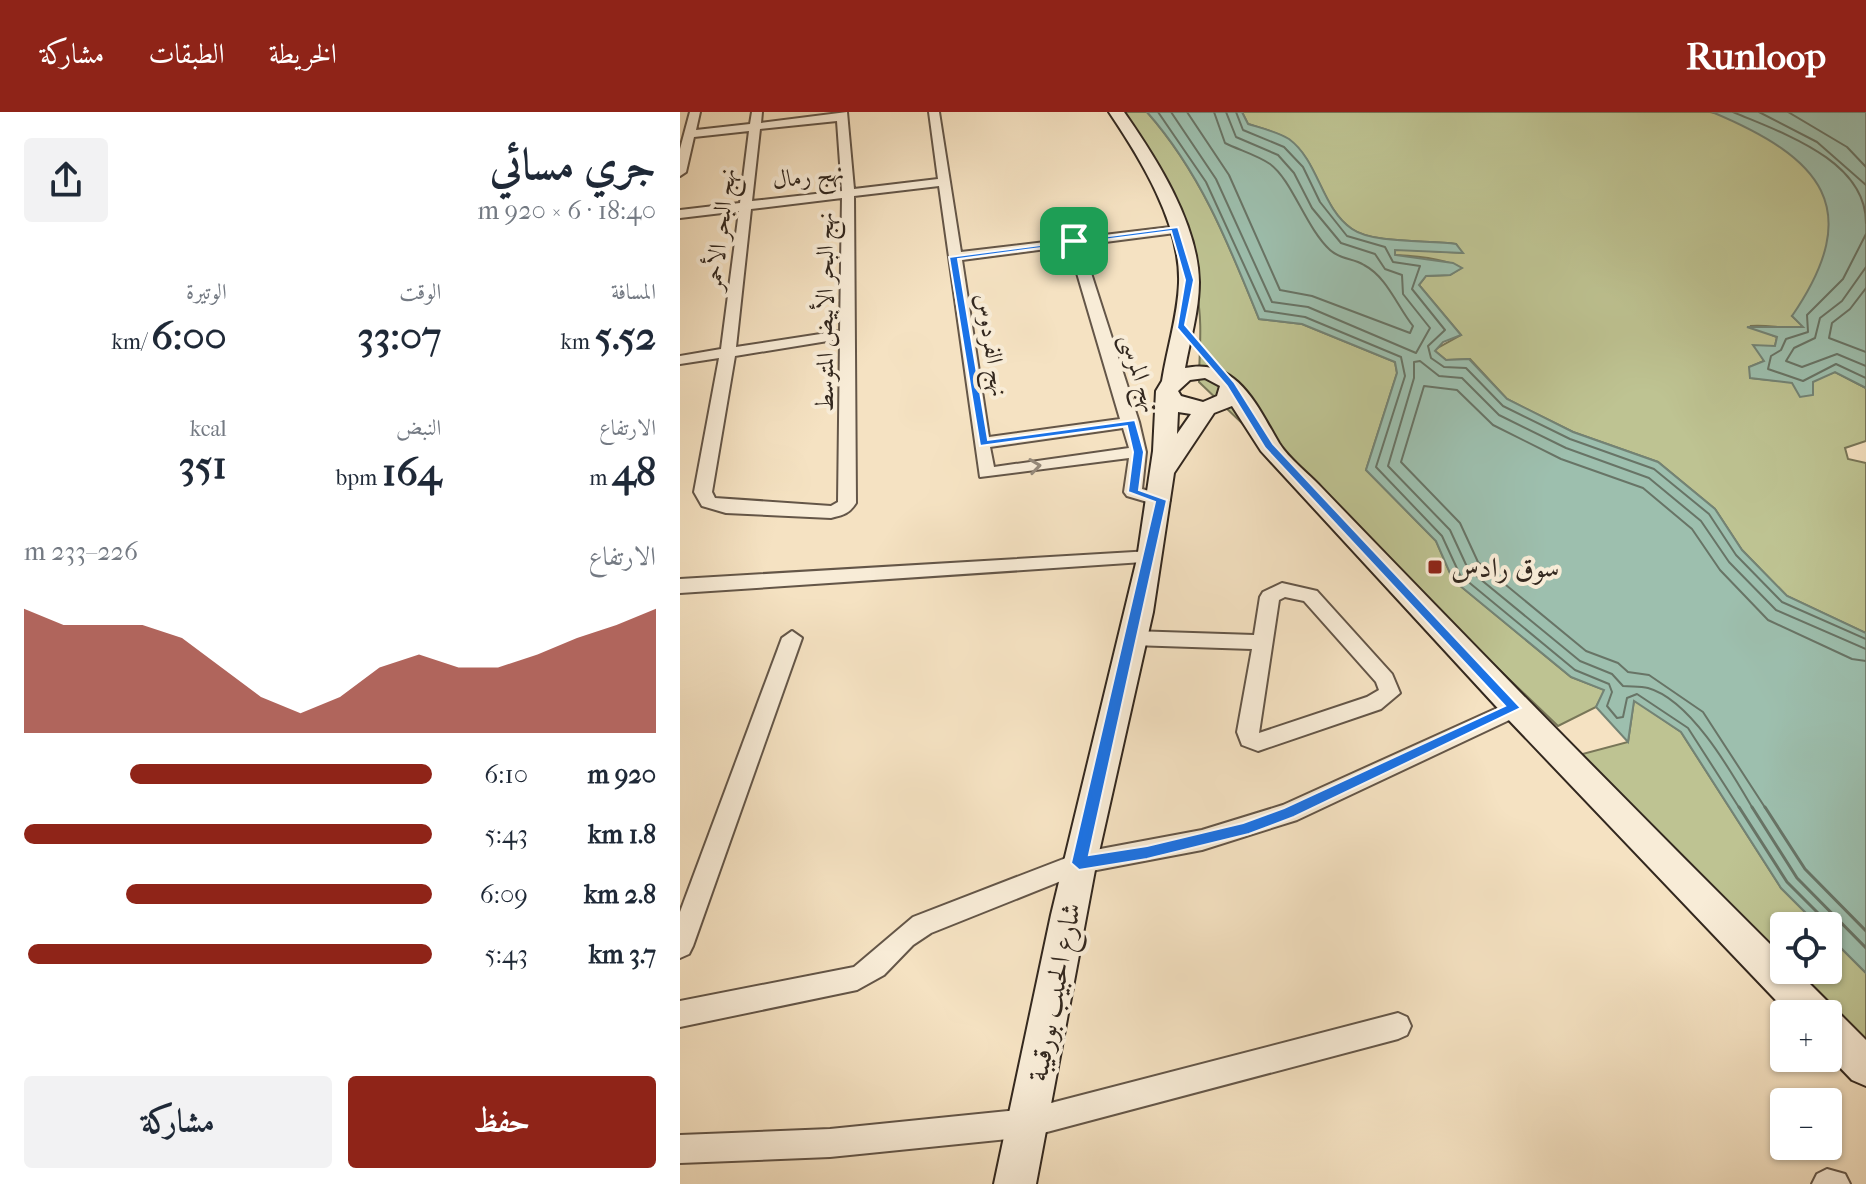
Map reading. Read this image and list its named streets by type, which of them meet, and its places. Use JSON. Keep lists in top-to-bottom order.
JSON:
{
  "streets": {
    "street": [
      "نهج رمال",
      "نهج البحر الأحمر",
      "نهج البحر الأبيض المتوسط",
      "نهج الفردوس",
      "نهج المرسى",
      "شارع الحبيب بورقيبة"
    ]
  },
  "crossings": [
    ["نهج رمال", "نهج البحر الأحمر"],
    ["نهج رمال", "نهج البحر الأبيض المتوسط"],
    ["نهج رمال", "نهج الفردوس"],
    ["نهج البحر الأحمر", "نهج البحر الأبيض المتوسط"],
    ["نهج الفردوس", "نهج المرسى"],
    ["نهج المرسى", "شارع الحبيب بورقيبة"]
  ],
  "places": {
    "transit": ["سوق رادس"]
  },
  "page": {
    "header": "Runloop",
    "nav": ["الخريطة", "الطبقات", "مشاركة"],
    "heading": ["جري مسائي", "18:40 · 6 × 920 m"],
    "stats": [
      ["المسافة", "5.52 km"],
      ["الوقت", "33:07"],
      ["الوتيرة", "6:00 /km"],
      ["الارتفاع", "48 m"],
      ["النبض", "164 bpm"],
      ["kcal", "351"]
    ],
    "chart": ["الارتفاع", "226–233 m"],
    "list": [
      {
        "name": "920 m",
        "note": "6:10"
      },
      {
        "name": "1.8 km",
        "note": "5:43"
      },
      {
        "name": "2.8 km",
        "note": "6:09"
      },
      {
        "name": "3.7 km",
        "note": "5:43"
      }
    ],
    "map_buttons": ["+", "−"],
    "buttons": ["حفظ", "مشاركة"]
  }
}
